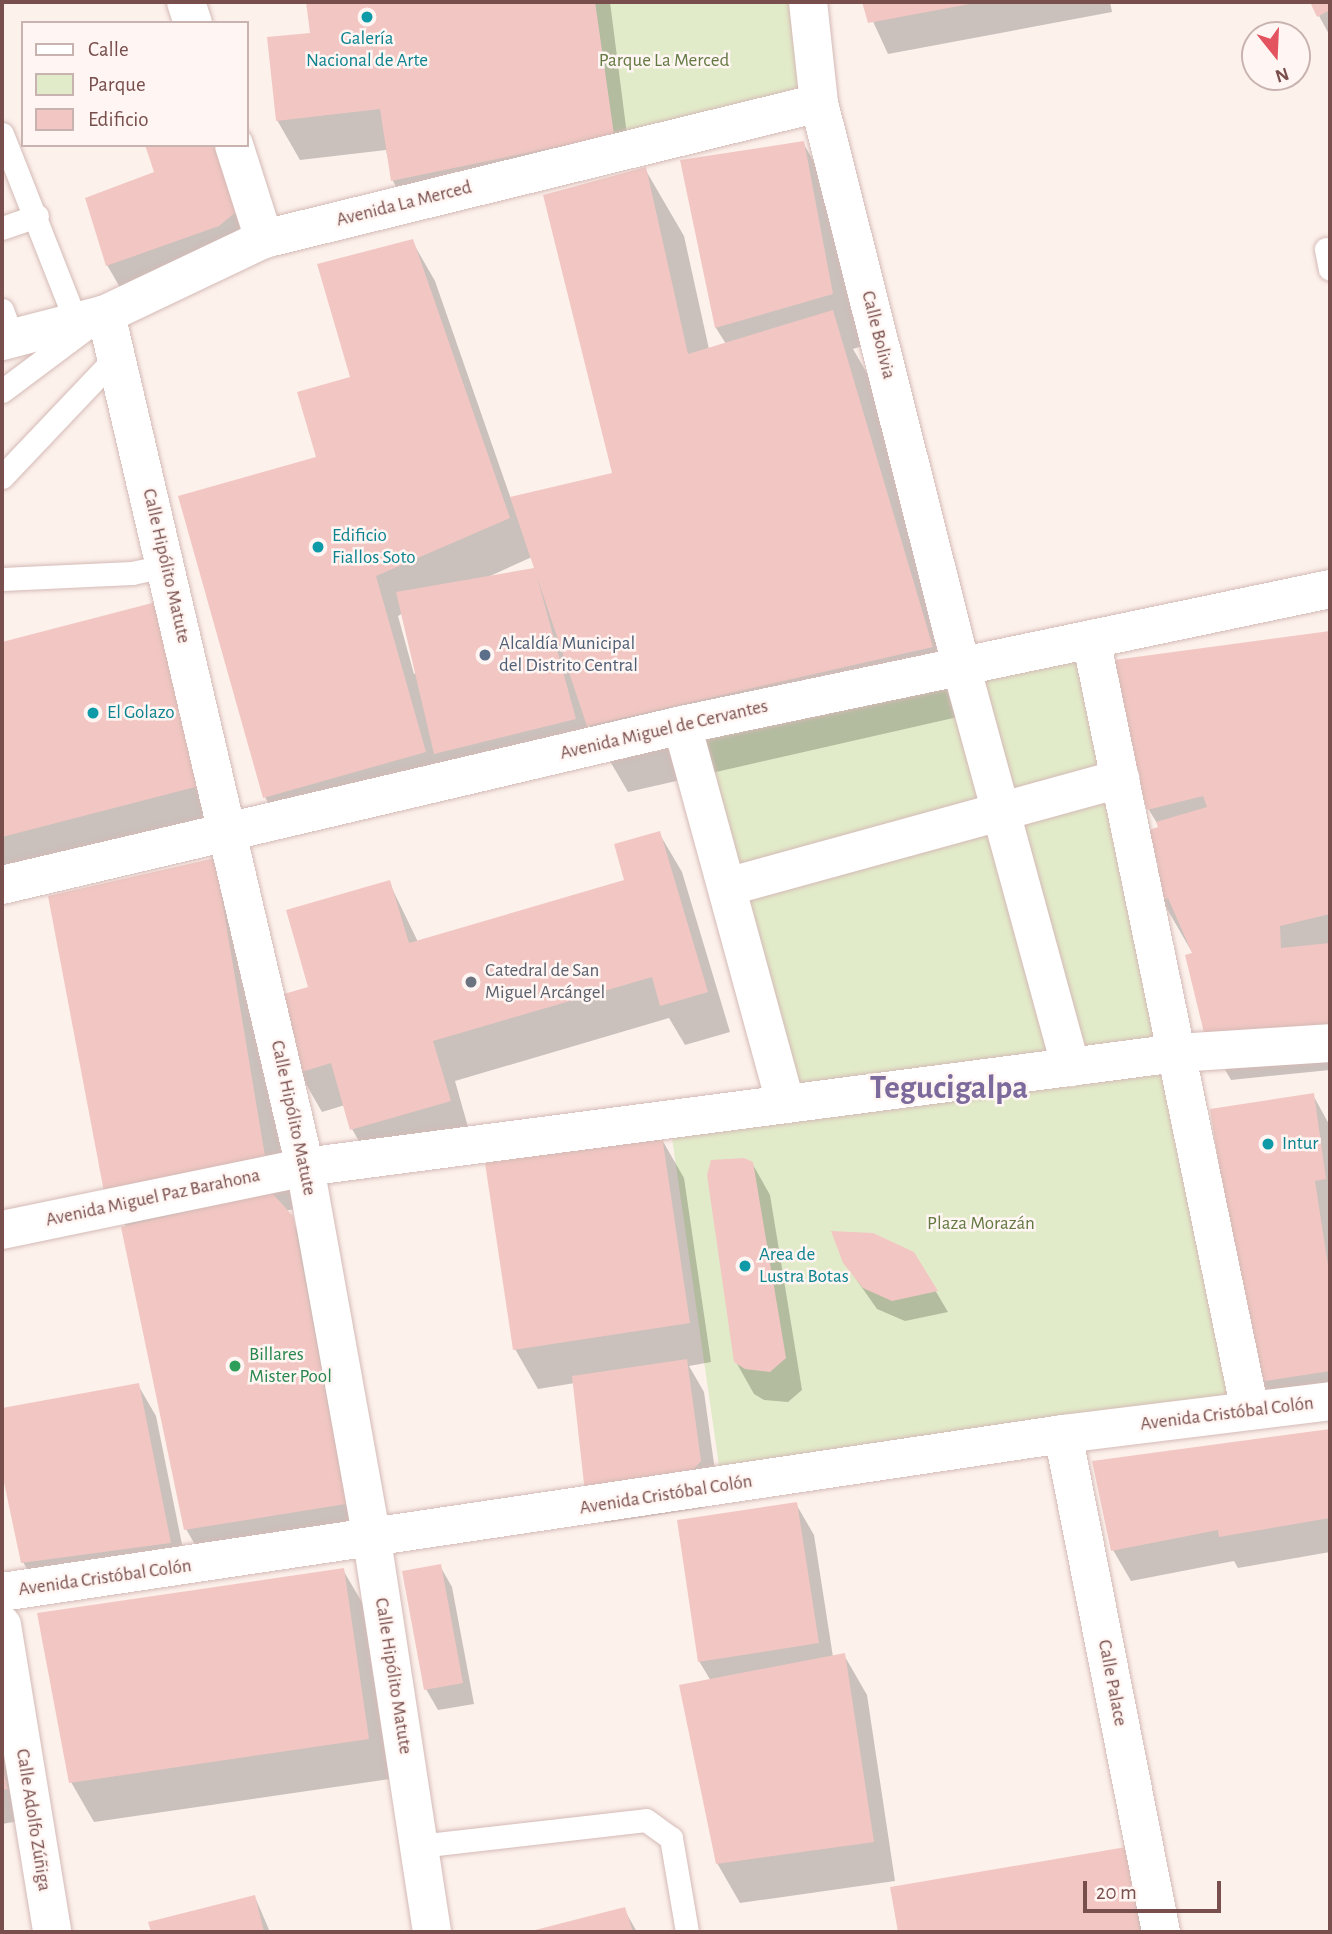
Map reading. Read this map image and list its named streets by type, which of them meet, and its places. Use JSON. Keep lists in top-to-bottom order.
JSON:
{
  "streets": {
    "street": [
      "Avenida La Merced",
      "Calle Bolivia",
      "Calle Hipólito Matute",
      "Avenida Miguel de Cervantes",
      "Avenida Miguel Paz Barahona",
      "Avenida Cristóbal Colón",
      "Calle Palace",
      "Calle Adolfo Zúñiga"
    ]
  },
  "crossings": [
    ["Avenida La Merced", "Calle Bolivia"],
    ["Avenida La Merced", "Calle Hipólito Matute"],
    ["Calle Bolivia", "Avenida Miguel de Cervantes"],
    ["Calle Bolivia", "Avenida Miguel Paz Barahona"],
    ["Calle Hipólito Matute", "Avenida Miguel de Cervantes"],
    ["Calle Hipólito Matute", "Avenida Miguel Paz Barahona"],
    ["Calle Hipólito Matute", "Avenida Cristóbal Colón"],
    ["Avenida Cristóbal Colón", "Calle Palace"]
  ],
  "districts": ["Tegucigalpa"],
  "parks": ["Parque La Merced", "Plaza Morazán"],
  "places": [
    "Galería Nacional de Arte",
    "Edificio Fiallos Soto",
    "Alcaldía Municipal del Distrito Central",
    "El Golazo",
    "Catedral de San Miguel Arcángel",
    "Intur",
    "Area de Lustra Botas",
    "Billares Mister Pool"
  ],
  "legend": ["Calle", "Parque", "Edificio"],
  "scale_bar": "20 m",
  "north": "bottom"
}
